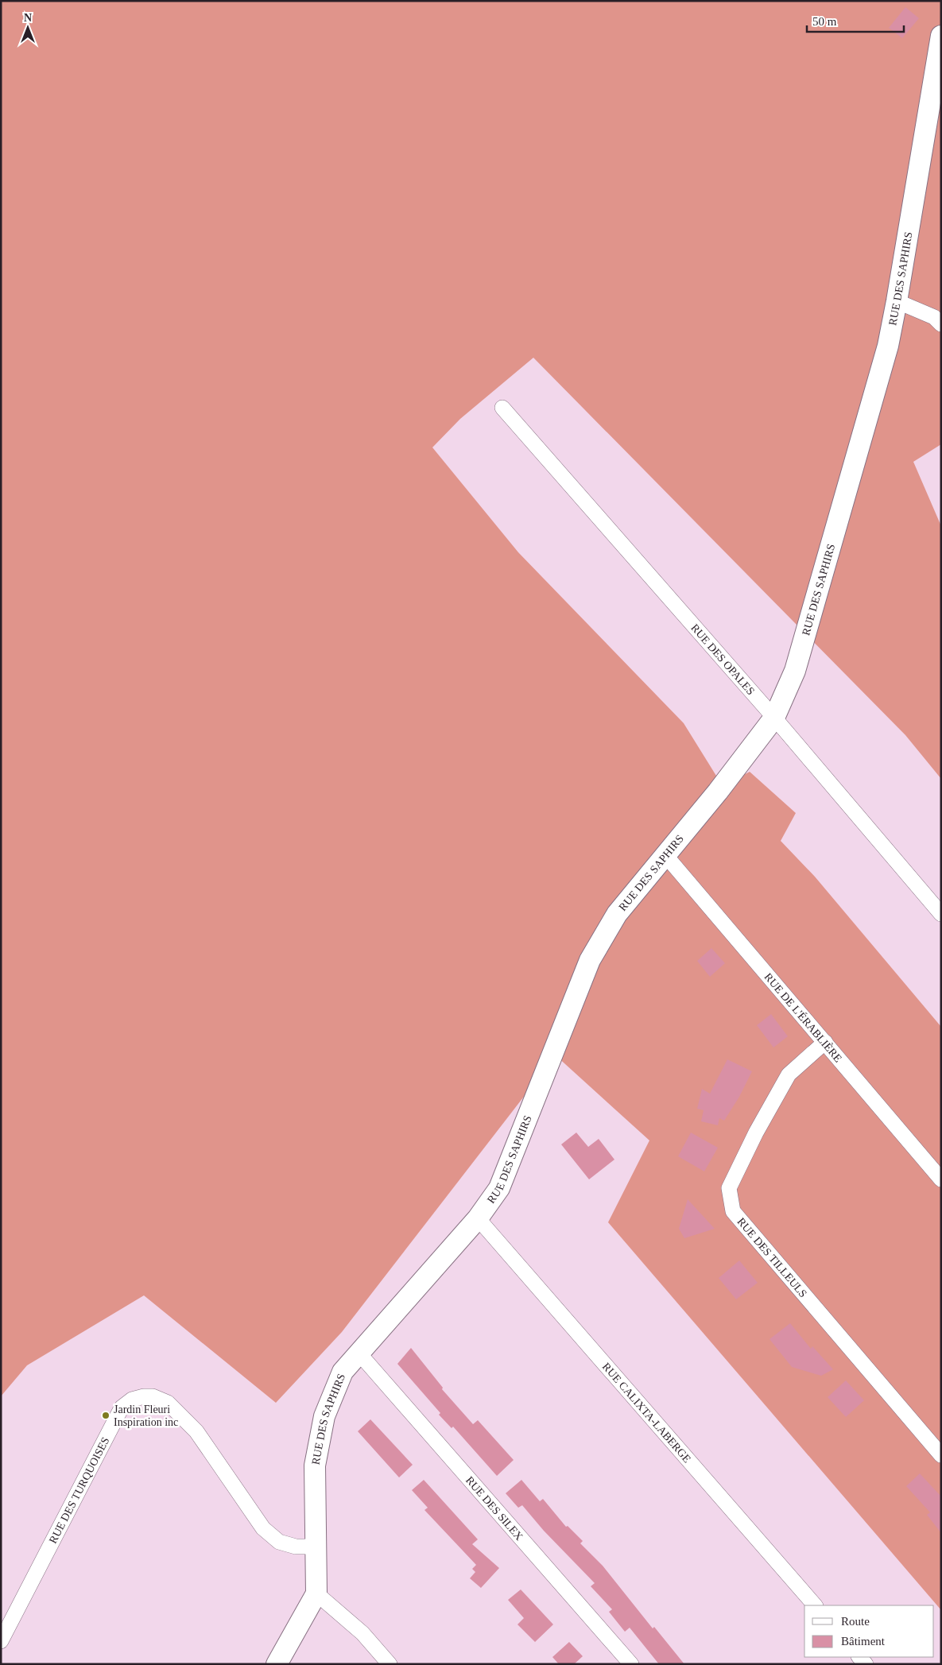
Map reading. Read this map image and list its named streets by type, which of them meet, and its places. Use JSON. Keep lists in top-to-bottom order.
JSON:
{
  "streets": {
    "street": [
      "RUE DES SAPHIRS",
      "RUE DES OPALES",
      "RUE DE L'ÉRABLIÈRE",
      "RUE DES TILLEULS",
      "RUE CALIXTA-LABERGE",
      "RUE DES TURQUOISES",
      "RUE DES SILEX"
    ]
  },
  "crossings": [
    ["RUE DES SAPHIRS", "RUE DES OPALES"],
    ["RUE DES SAPHIRS", "RUE DE L'ÉRABLIÈRE"],
    ["RUE DES SAPHIRS", "RUE CALIXTA-LABERGE"],
    ["RUE DES SAPHIRS", "RUE DES TURQUOISES"],
    ["RUE DES SAPHIRS", "RUE DES SILEX"],
    ["RUE DE L'ÉRABLIÈRE", "RUE DES TILLEULS"]
  ],
  "places": ["Jardin Fleuri Inspiration inc"],
  "legend": ["Route", "Bâtiment"],
  "scale_bar": "50 m",
  "north": "top"
}
